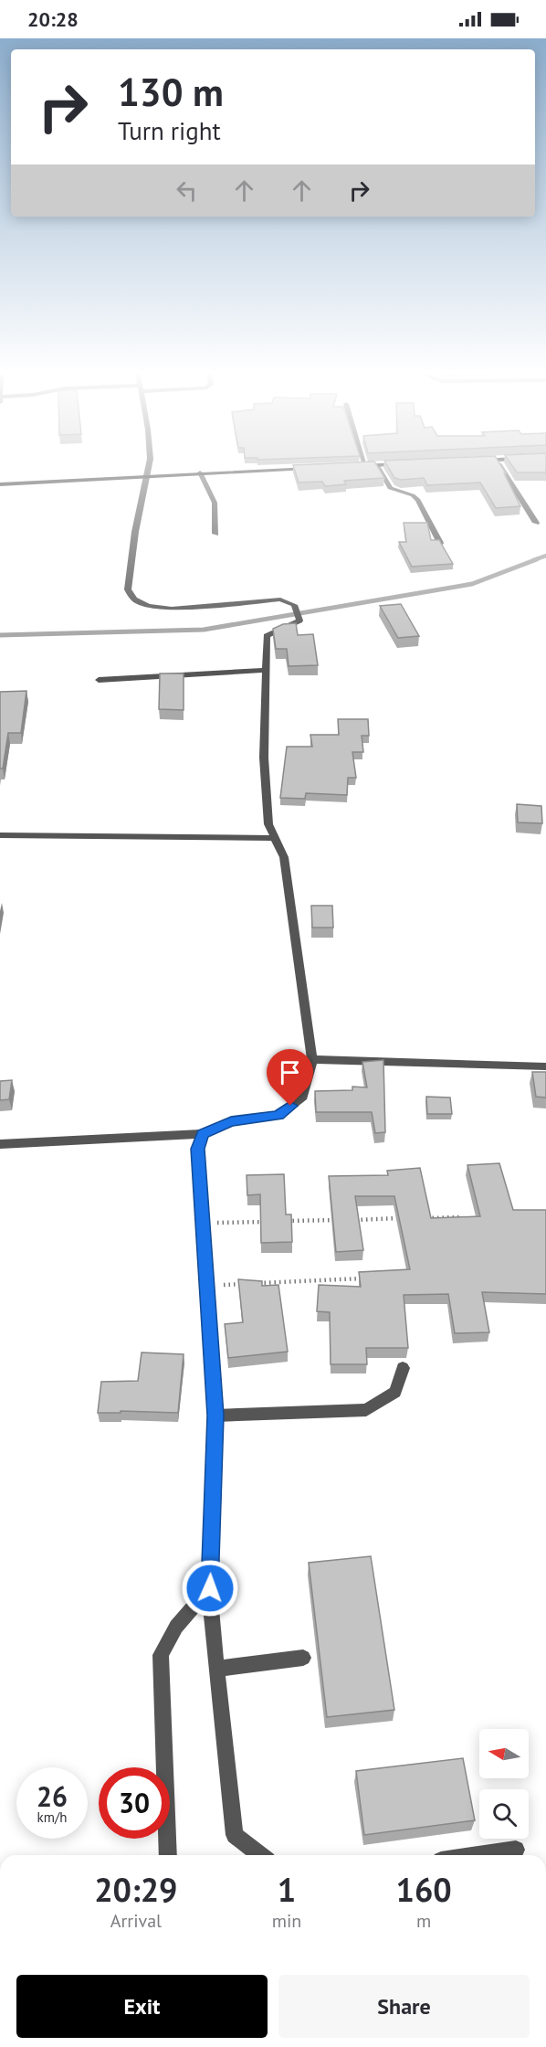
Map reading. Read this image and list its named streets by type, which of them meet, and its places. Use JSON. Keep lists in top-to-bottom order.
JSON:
{
  "north": "left",
  "page": {
    "status": "20:28",
    "turn": ["130 m", "Turn right"],
    "speed": "26 km/h",
    "limit": "30",
    "eta": [
      "20:29",
      "Arrival",
      "1",
      "min",
      "160",
      "m"
    ],
    "buttons": ["Exit", "Share"]
  }
}
